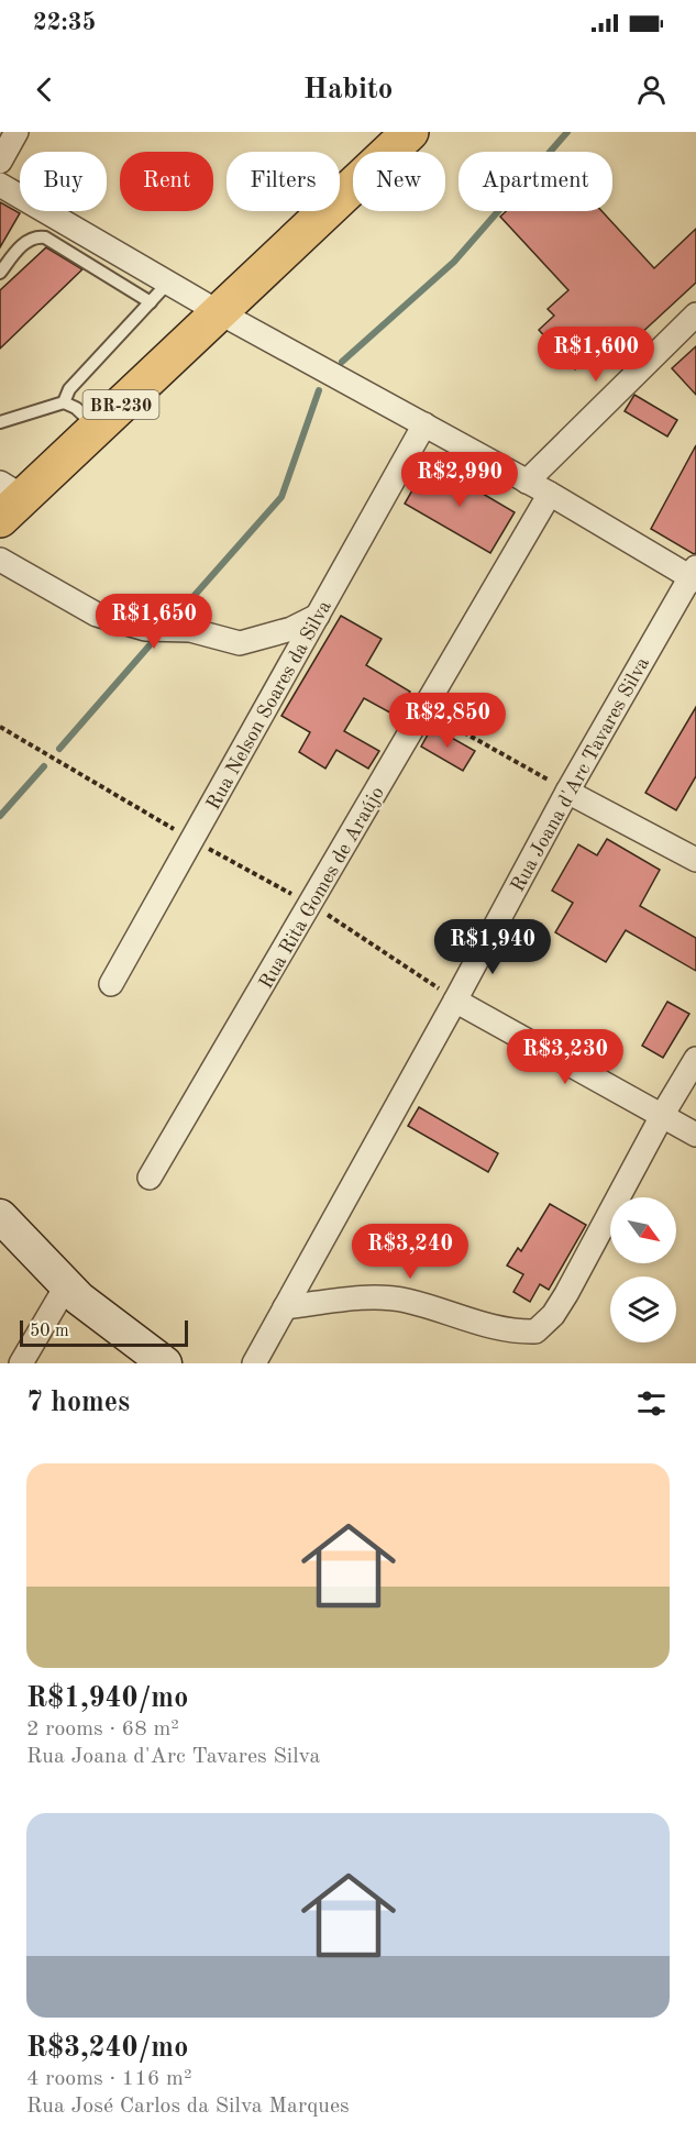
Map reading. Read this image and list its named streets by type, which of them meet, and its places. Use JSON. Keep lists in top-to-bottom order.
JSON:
{
  "streets": {
    "highway": ["BR-230"],
    "street": ["Rua Nelson Soares da Silva", "Rua Joana d'Arc Tavares Silva", "Rua Rita Gomes de Araújo"]
  },
  "scale_bar": "50 m",
  "north": "bottom right",
  "page": {
    "status": "22:35",
    "header": "Habito",
    "chip": [
      "Buy",
      "Rent",
      "Filters",
      "New",
      "Apartment"
    ],
    "price": [
      "R$1,600",
      "R$2,990",
      "R$1,650",
      "R$2,850",
      "R$1,940",
      "R$3,230",
      "R$3,240"
    ],
    "scale": "50 m",
    "heading": "7 homes",
    "list": [
      {
        "name": "R$1,940/mo",
        "note": "2 rooms · 68 m² · Rua Joana d'Arc Tavares Silva"
      },
      {
        "name": "R$3,240/mo",
        "note": "4 rooms · 116 m² · Rua José Carlos da Silva Marques"
      }
    ]
  }
}
